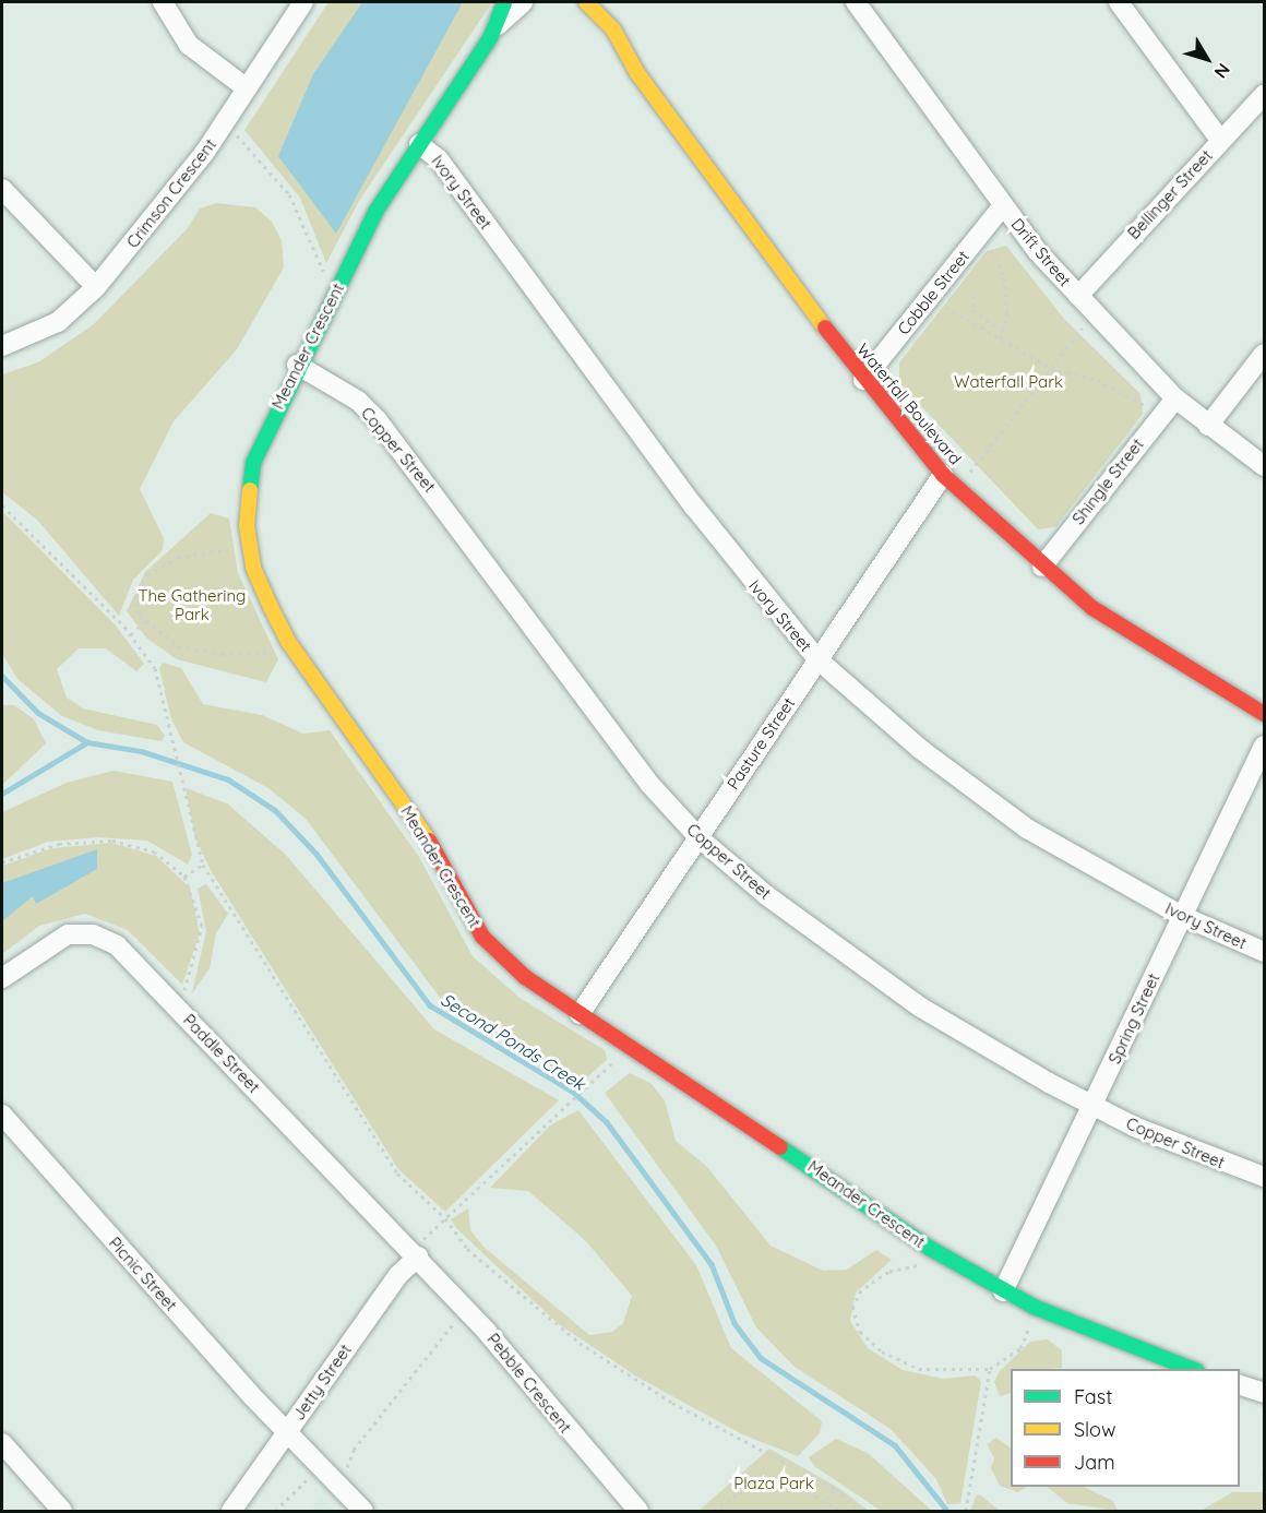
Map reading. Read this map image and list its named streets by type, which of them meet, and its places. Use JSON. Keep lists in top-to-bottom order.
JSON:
{
  "streets": {
    "street": [
      "Ivory Street",
      "Crimson Crescent",
      "Bellinger Street",
      "Drift Street",
      "Cobble Street",
      "Meander Crescent",
      "Waterfall Boulevard",
      "Copper Street",
      "Shingle Street",
      "Pasture Street",
      "Spring Street",
      "Paddle Street",
      "Picnic Street",
      "Jetty Street",
      "Pebble Crescent"
    ]
  },
  "crossings": [
    ["Ivory Street", "Meander Crescent"],
    ["Ivory Street", "Pasture Street"],
    ["Ivory Street", "Spring Street"],
    ["Bellinger Street", "Drift Street"],
    ["Drift Street", "Cobble Street"],
    ["Drift Street", "Shingle Street"],
    ["Cobble Street", "Waterfall Boulevard"],
    ["Meander Crescent", "Copper Street"],
    ["Meander Crescent", "Pasture Street"],
    ["Meander Crescent", "Spring Street"],
    ["Waterfall Boulevard", "Shingle Street"],
    ["Waterfall Boulevard", "Pasture Street"],
    ["Copper Street", "Pasture Street"],
    ["Copper Street", "Spring Street"],
    ["Paddle Street", "Jetty Street"],
    ["Paddle Street", "Pebble Crescent"],
    ["Picnic Street", "Jetty Street"],
    ["Jetty Street", "Pebble Crescent"]
  ],
  "water": ["Second Ponds Creek"],
  "parks": ["Waterfall Park", "The Gathering Park", "Plaza Park"],
  "legend": ["Fast", "Slow", "Jam"],
  "north": "bottom right"
}
